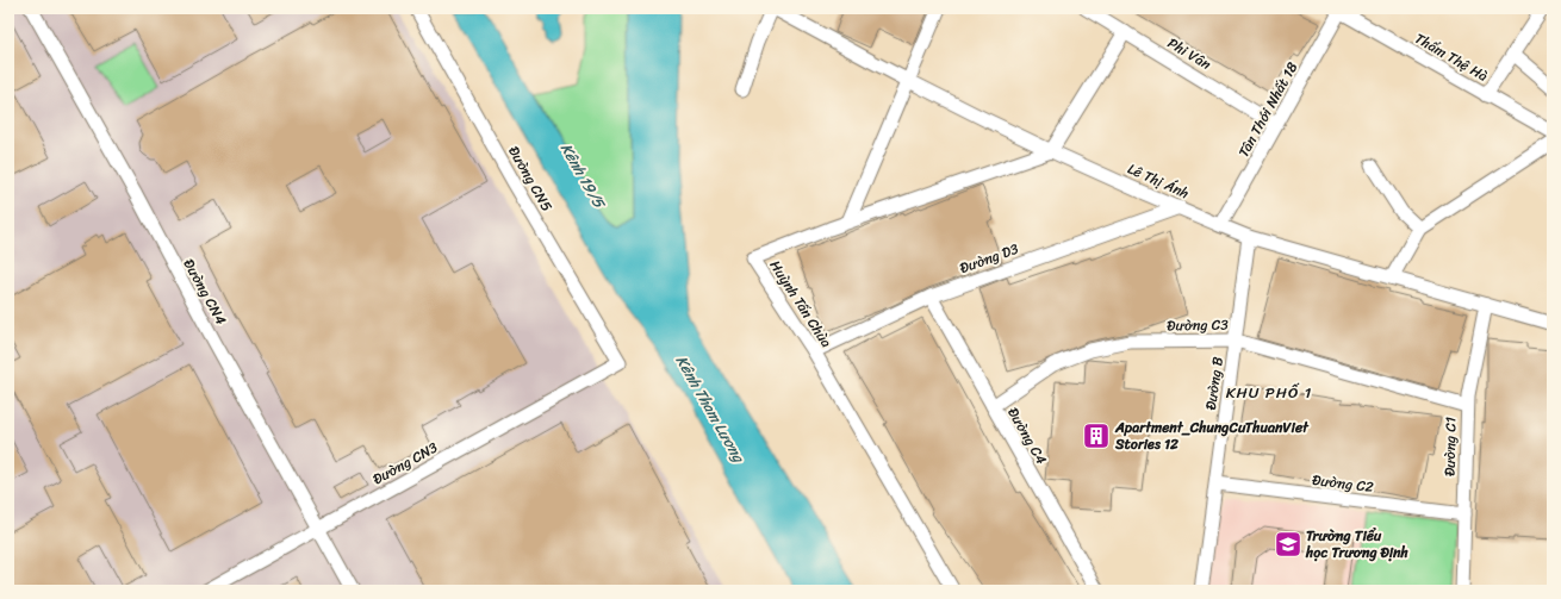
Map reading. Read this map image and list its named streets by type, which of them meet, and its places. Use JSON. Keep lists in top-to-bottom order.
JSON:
{
  "streets": {
    "street": [
      "Phi Vân",
      "Thẩm Thệ Hà",
      "Tân Thới Nhất 18",
      "Đường CN5",
      "Lê Thị Ánh",
      "Đường D3",
      "Đường CN4",
      "Huỳnh Tấn Chùa",
      "Đường C3",
      "Đường B",
      "Đường C4",
      "Đường C1",
      "Đường CN3",
      "Đường C2"
    ]
  },
  "crossings": [
    ["Phi Vân", "Tân Thới Nhất 18"],
    ["Thẩm Thệ Hà", "Tân Thới Nhất 18"],
    ["Tân Thới Nhất 18", "Lê Thị Ánh"],
    ["Đường CN5", "Đường CN3"],
    ["Lê Thị Ánh", "Đường D3"],
    ["Lê Thị Ánh", "Huỳnh Tấn Chùa"],
    ["Lê Thị Ánh", "Đường B"],
    ["Lê Thị Ánh", "Đường C1"],
    ["Đường D3", "Huỳnh Tấn Chùa"],
    ["Đường D3", "Đường C4"],
    ["Đường CN4", "Đường CN3"],
    ["Đường C3", "Đường B"],
    ["Đường C3", "Đường C4"],
    ["Đường C3", "Đường C1"],
    ["Đường B", "Đường C2"],
    ["Đường C1", "Đường C2"]
  ],
  "districts": ["KHU PHỐ 1"],
  "water": ["Kênh 19/5", "Kênh Tham Lương"],
  "places": {
    "building": ["Apartment_ChungCuThuanViet Stories 12"],
    "school or university": ["Trường Tiểu học Trương Định"]
  }
}
